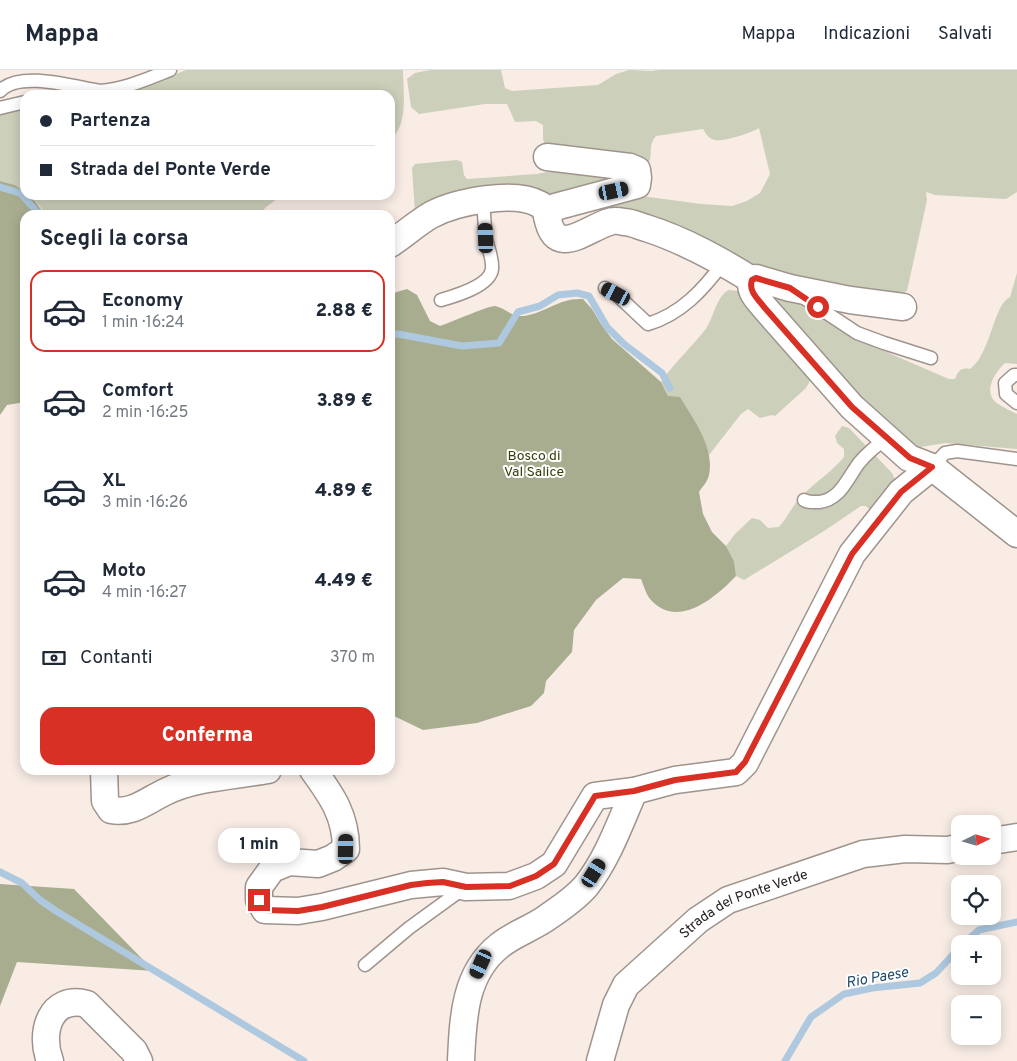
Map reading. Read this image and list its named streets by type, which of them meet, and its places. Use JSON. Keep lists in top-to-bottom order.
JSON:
{
  "streets": {
    "street": ["Strada del Ponte Verde"]
  },
  "water": ["Rio Paese"],
  "parks": ["Bosco di Val Salice"],
  "north": "right",
  "page": {
    "header": "Mappa",
    "nav": ["Mappa", "Indicazioni", "Salvati"],
    "banner": ["Partenza", "Strada del Ponte Verde"],
    "heading": "Scegli la corsa",
    "list": [
      {
        "name": "Economy",
        "note": "1 min · 16:24",
        "value": "2.88 €"
      },
      {
        "name": "Comfort",
        "note": "2 min · 16:25",
        "value": "3.89 €"
      },
      {
        "name": "XL",
        "note": "3 min · 16:26",
        "value": "4.89 €"
      },
      {
        "name": "Moto",
        "note": "4 min · 16:27",
        "value": "4.49 €"
      }
    ],
    "pay": ["Contanti", "370 m"],
    "buttons": "Conferma",
    "map_buttons": ["+", "−"],
    "bubble": "1 min"
  }
}
